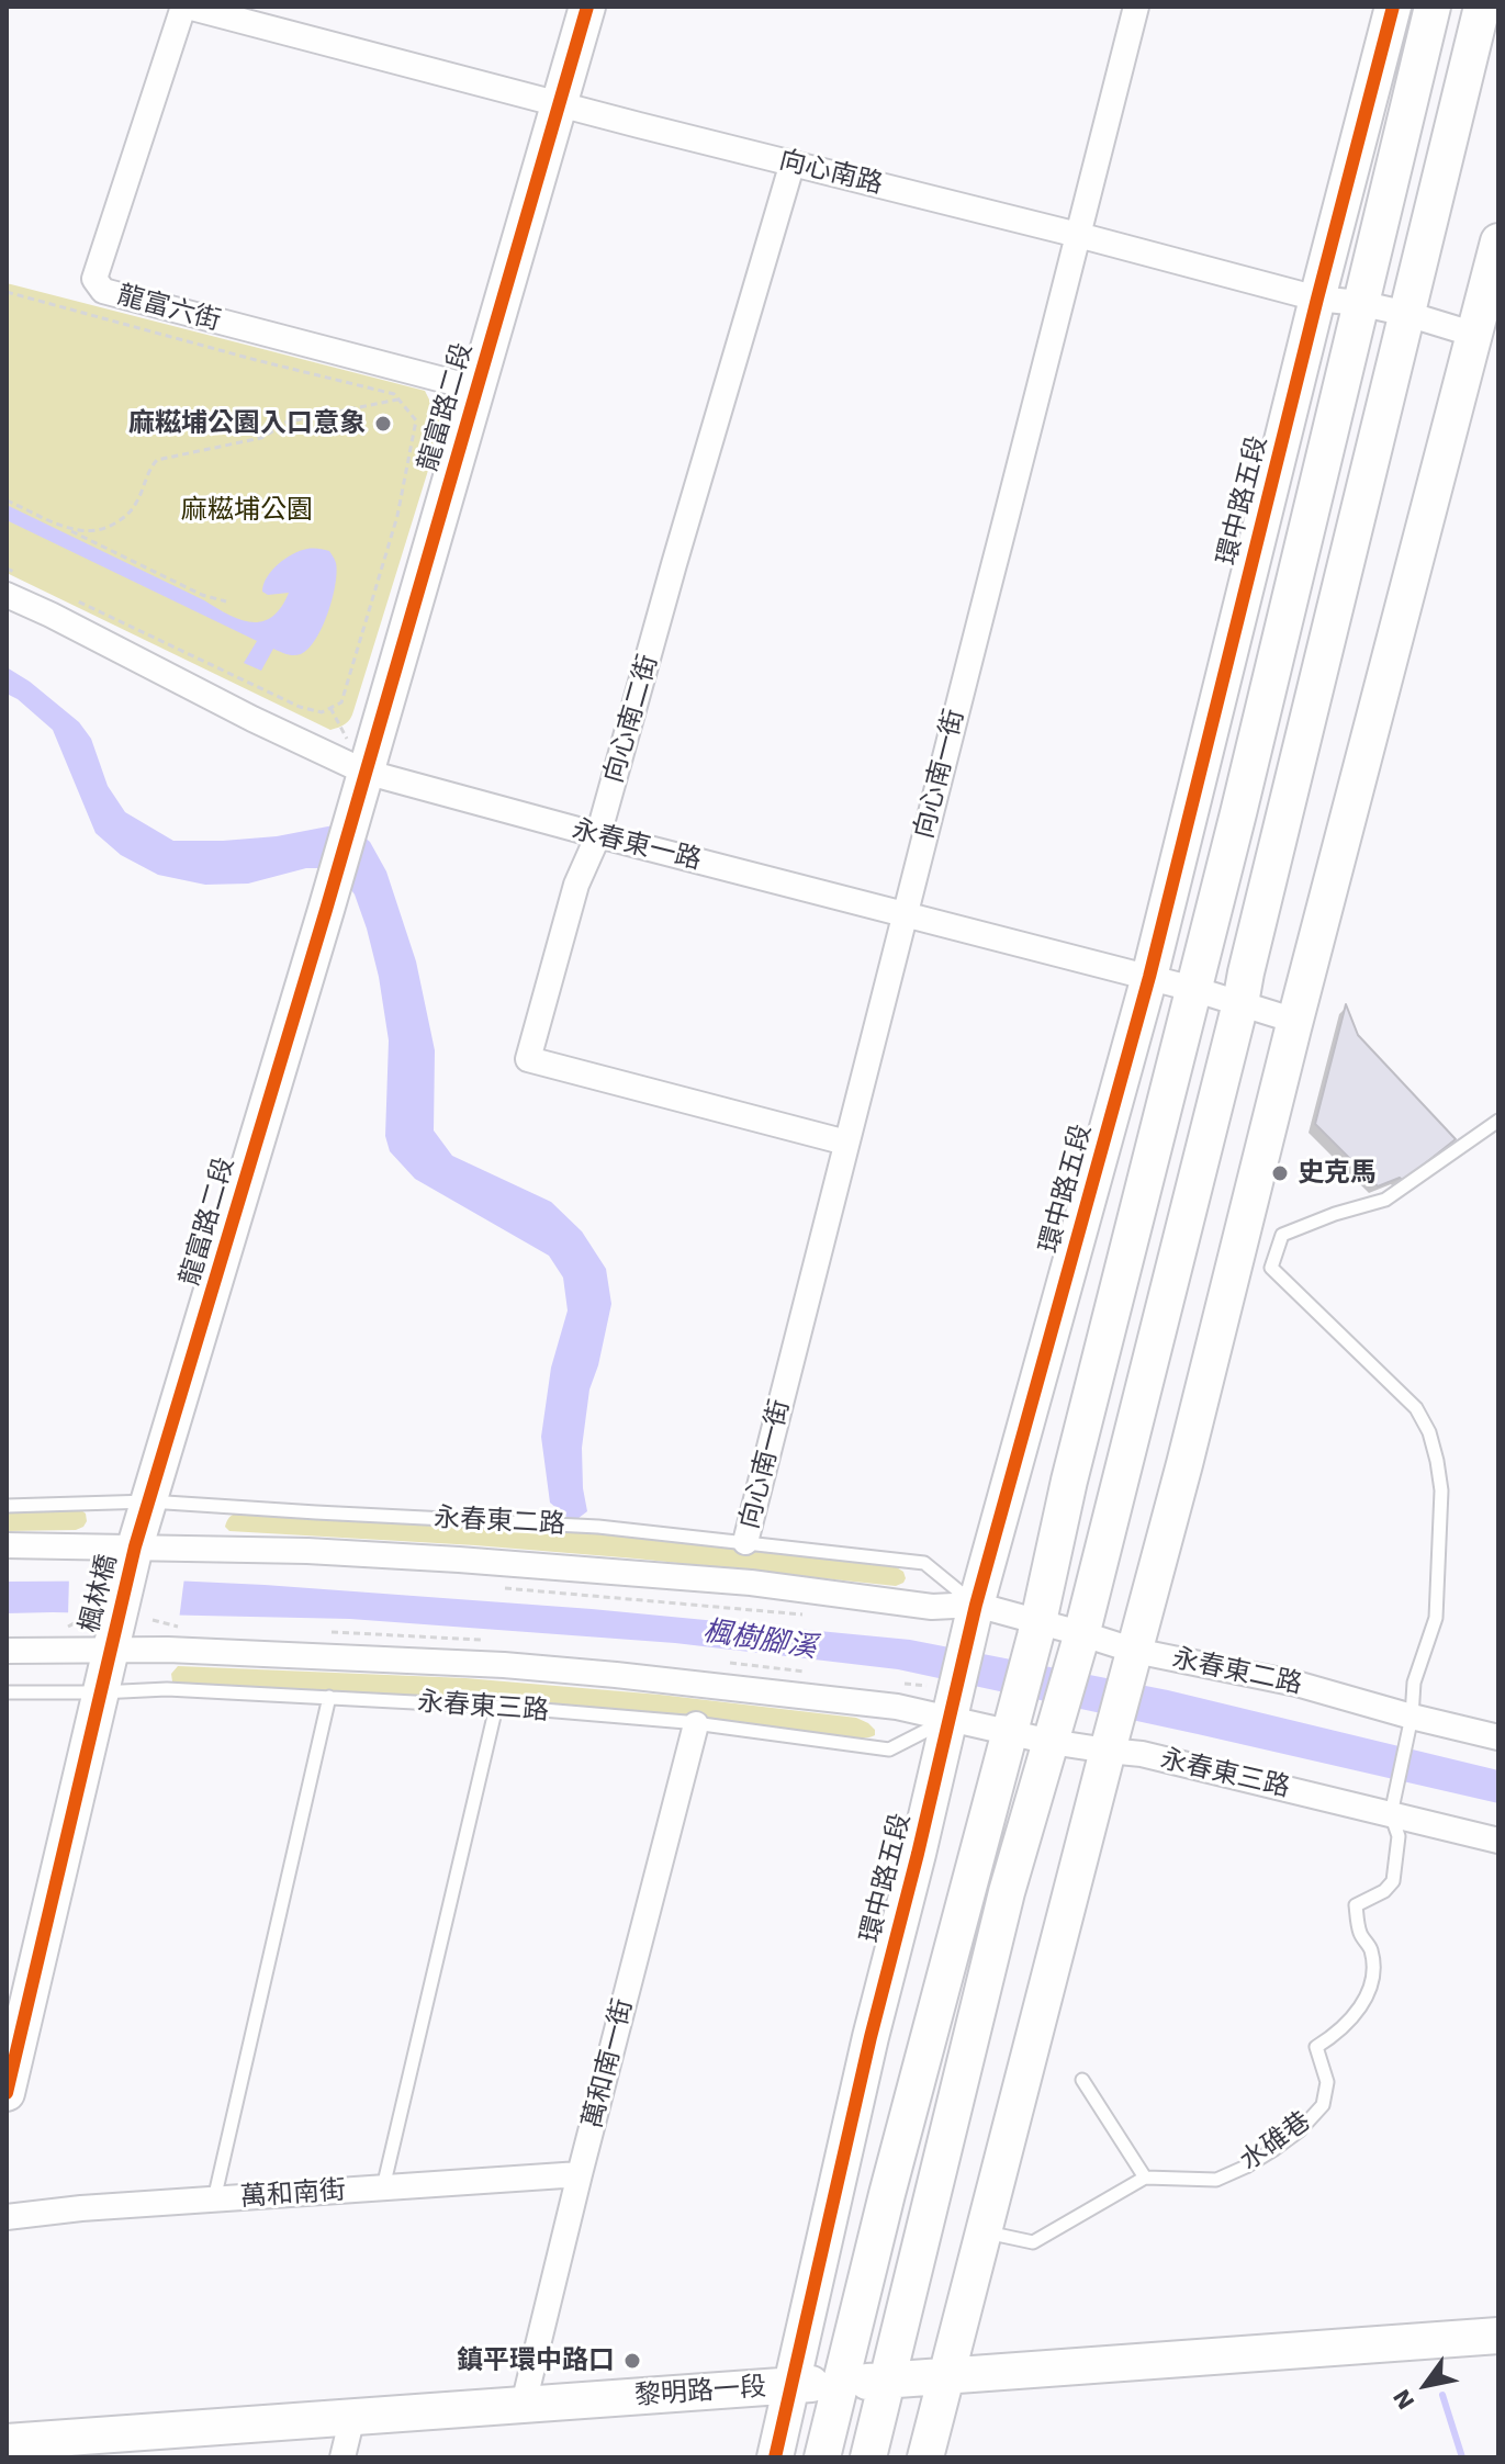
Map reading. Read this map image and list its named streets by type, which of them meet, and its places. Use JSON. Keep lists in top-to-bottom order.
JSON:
{
  "streets": {
    "street": [
      "向心南路",
      "龍富六街",
      "龍富路二段",
      "環中路五段",
      "向心南二街",
      "向心南一街",
      "永春東一路",
      "永春東二路",
      "楓林橋",
      "永春東三路",
      "萬和南一街",
      "萬和南街",
      "黎明路一段"
    ],
    "lane": ["水碓巷"]
  },
  "crossings": [
    ["向心南路", "龍富六街"],
    ["向心南路", "龍富路二段"],
    ["向心南路", "環中路五段"],
    ["向心南路", "向心南二街"],
    ["向心南路", "向心南一街"],
    ["龍富六街", "龍富路二段"],
    ["龍富路二段", "永春東一路"],
    ["龍富路二段", "永春東二路"],
    ["龍富路二段", "楓林橋"],
    ["環中路五段", "永春東一路"],
    ["環中路五段", "永春東二路"],
    ["環中路五段", "永春東三路"],
    ["環中路五段", "黎明路一段"],
    ["向心南二街", "向心南一街"],
    ["向心南二街", "永春東一路"],
    ["向心南一街", "永春東一路"],
    ["向心南一街", "永春東二路"],
    ["永春東二路", "楓林橋"],
    ["楓林橋", "永春東三路"],
    ["永春東三路", "萬和南一街"],
    ["永春東三路", "水碓巷"],
    ["萬和南一街", "萬和南街"],
    ["萬和南一街", "黎明路一段"]
  ],
  "water": ["楓樹腳溪"],
  "parks": ["麻糍埔公園"],
  "places": ["麻糍埔公園入口意象", "史克馬", "鎮平環中路口"],
  "north": "bottom left"
}
